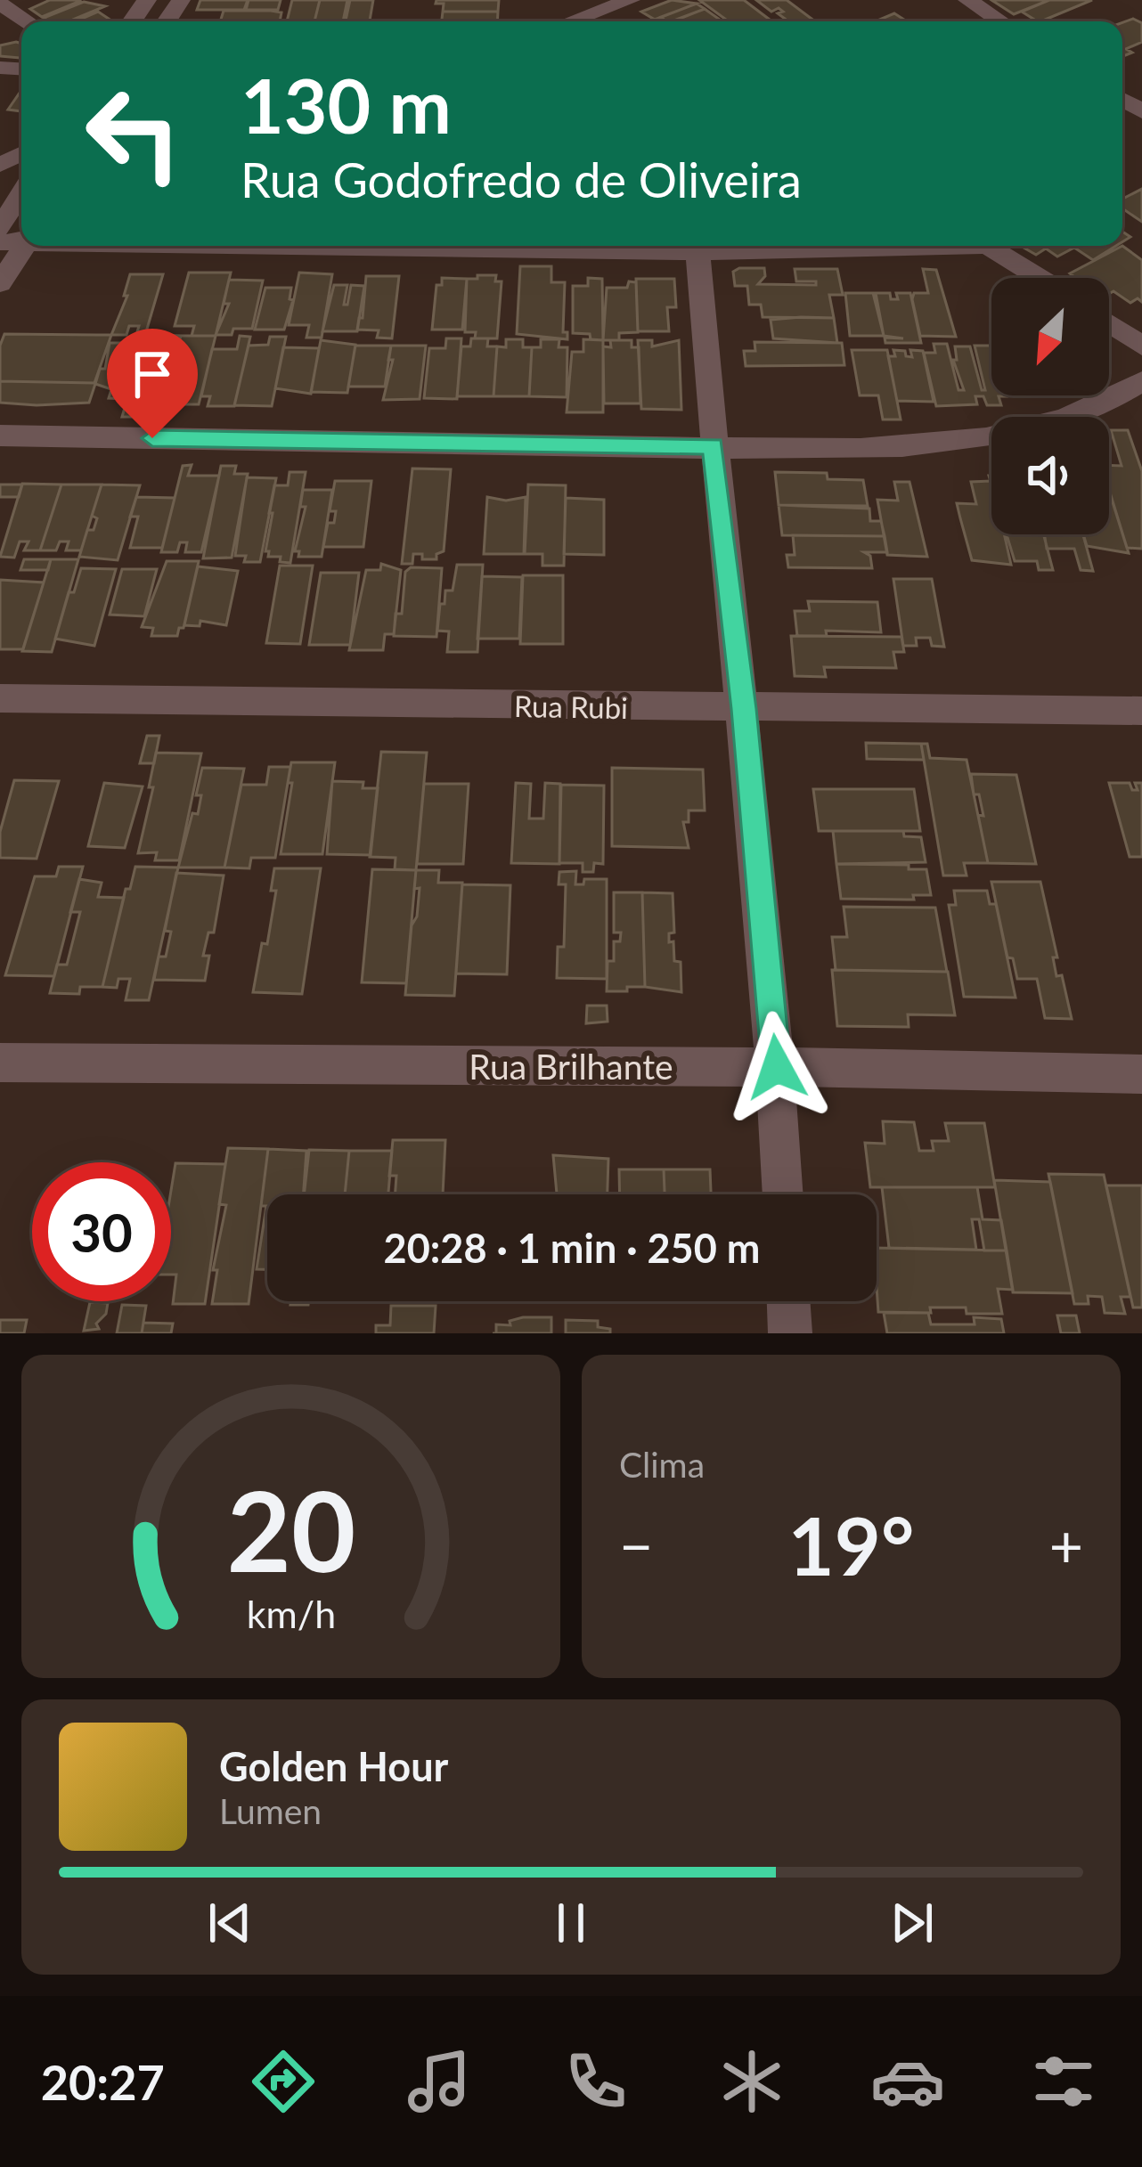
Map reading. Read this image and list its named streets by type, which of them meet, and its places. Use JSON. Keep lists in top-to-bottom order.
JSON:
{
  "streets": {
    "street": ["Rua Rubi", "Rua Brilhante"]
  },
  "north": "bottom left",
  "page": {
    "turn": ["130 m", "Rua Godofredo de Oliveira"],
    "limit": "30",
    "trip": "20:28 · 1 min · 250 m",
    "tile": "Clima",
    "heat": ["−", "19°", "+"],
    "song": ["Golden Hour", "Lumen"],
    "tabs": "20:27",
    "gauge": ["20", "km/h"]
  }
}
